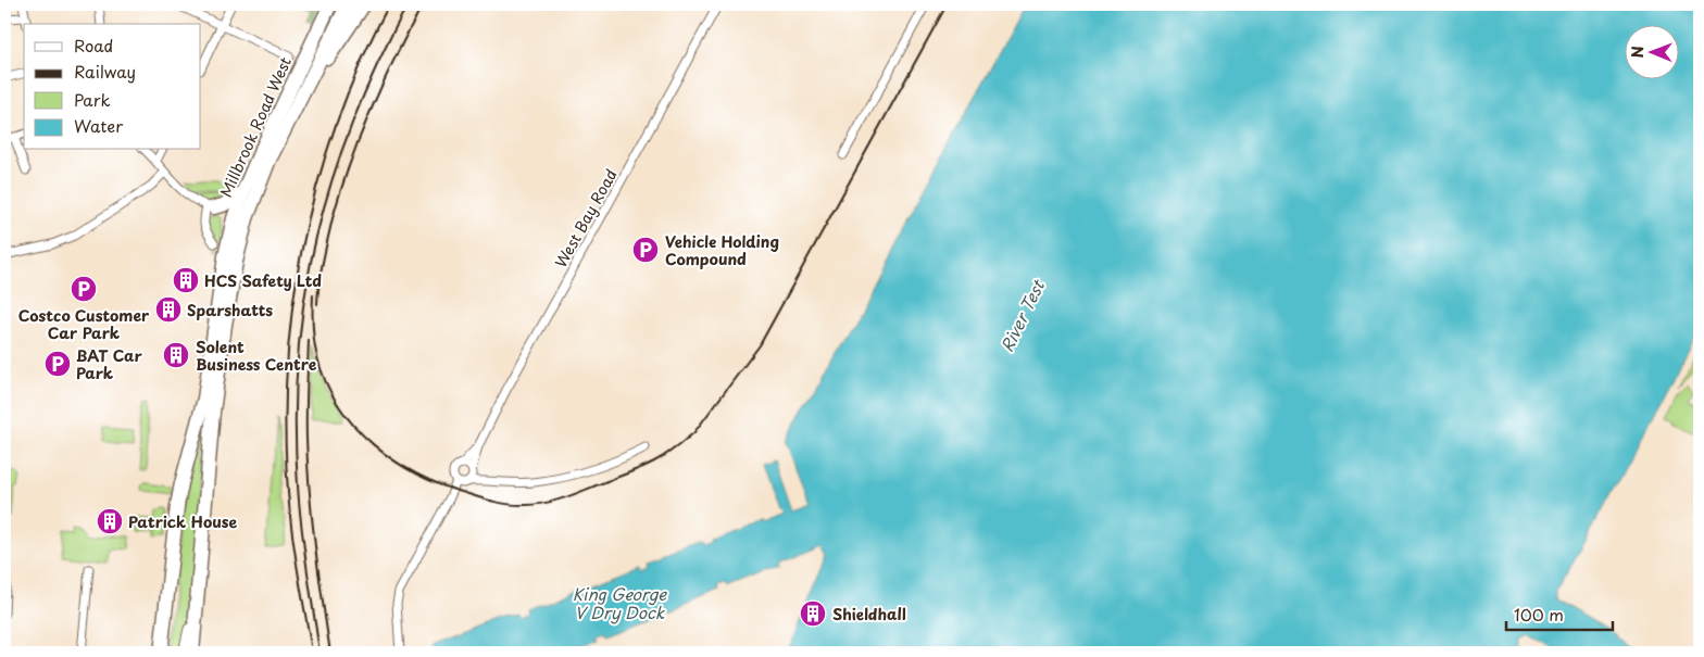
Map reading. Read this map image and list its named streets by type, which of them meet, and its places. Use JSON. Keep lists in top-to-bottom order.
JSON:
{
  "streets": {
    "highway": ["Millbrook Road West"],
    "street": ["West Bay Road"]
  },
  "water": ["River Test", "King George V Dry Dock"],
  "places": {
    "parking": ["Vehicle Holding Compound", "Costco Customer Car Park", "BAT Car Park"],
    "building": [
      "HCS Safety Ltd",
      "Sparshatts",
      "Solent Business Centre",
      "Patrick House",
      "Shieldhall"
    ]
  },
  "legend": [
    "Road",
    "Railway",
    "Park",
    "Water"
  ],
  "scale_bar": "100 m",
  "north": "left"
}
